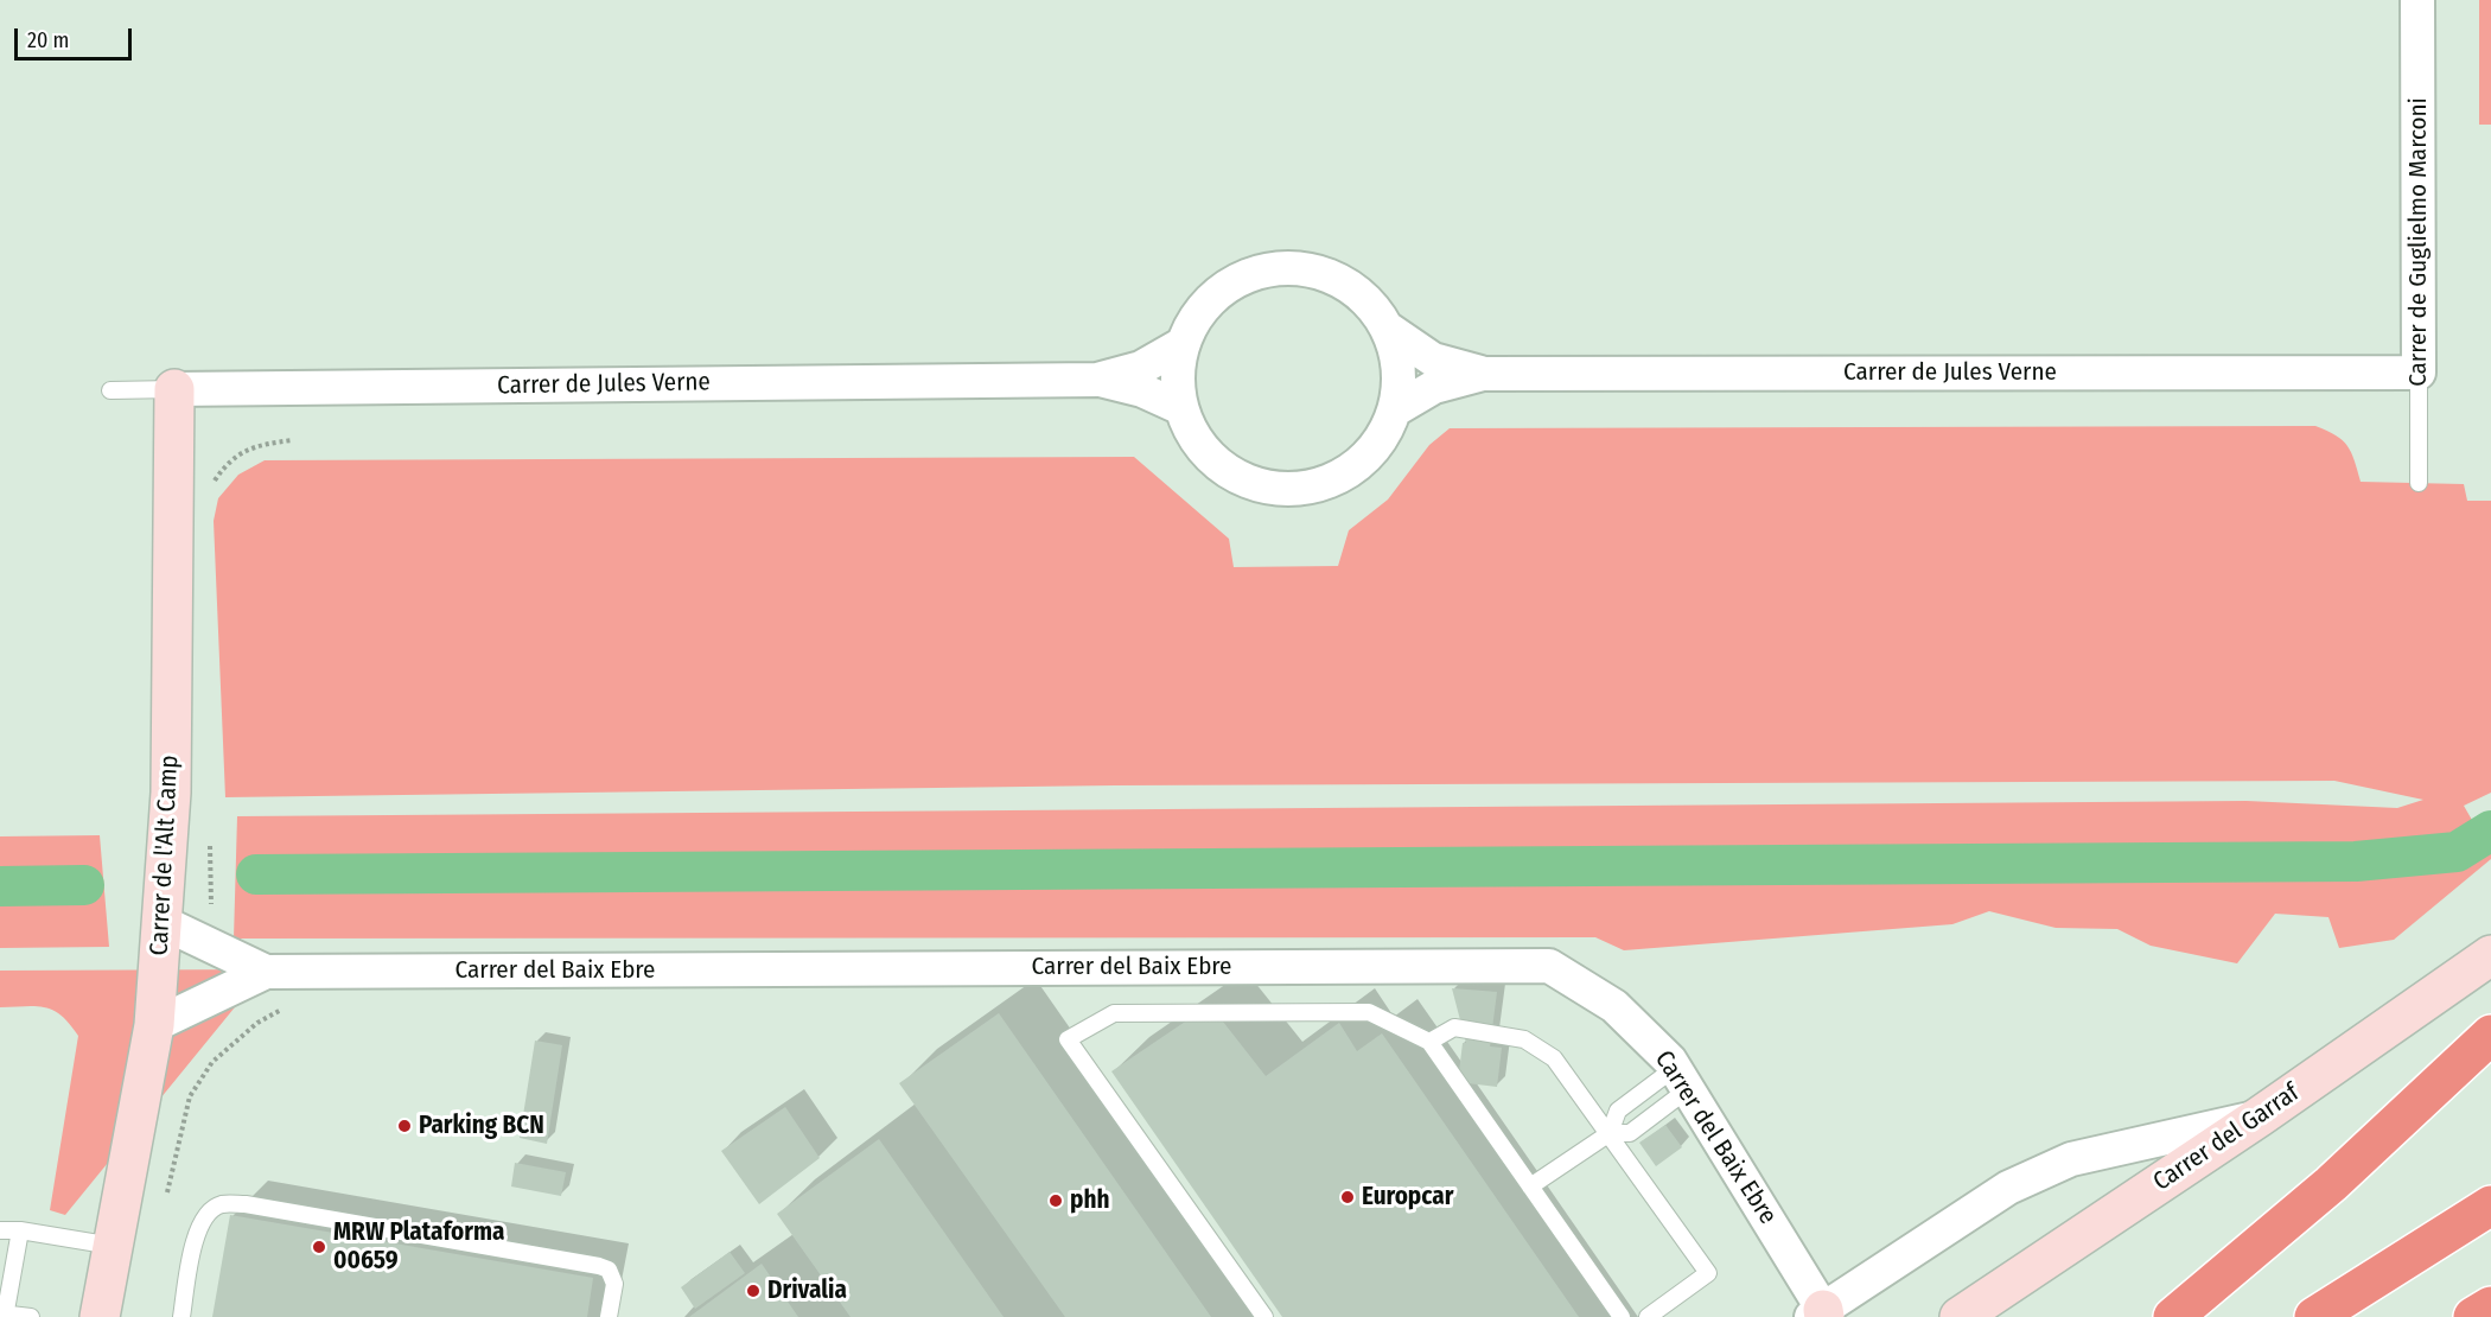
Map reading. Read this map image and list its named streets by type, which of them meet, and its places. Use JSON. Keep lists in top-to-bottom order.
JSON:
{
  "streets": {
    "street": [
      "Carrer de Guglielmo Marconi",
      "Carrer de Jules Verne",
      "Carrer de l'Alt Camp",
      "Carrer del Baix Ebre",
      "Carrer del Garraf"
    ]
  },
  "crossings": [
    ["Carrer de Guglielmo Marconi", "Carrer de Jules Verne"],
    ["Carrer de Jules Verne", "Carrer de l'Alt Camp"],
    ["Carrer de l'Alt Camp", "Carrer del Baix Ebre"]
  ],
  "places": [
    "Parking BCN",
    "Europcar",
    "phh",
    "MRW Plataforma 00659",
    "Drivalia"
  ],
  "scale_bar": "20 m"
}
